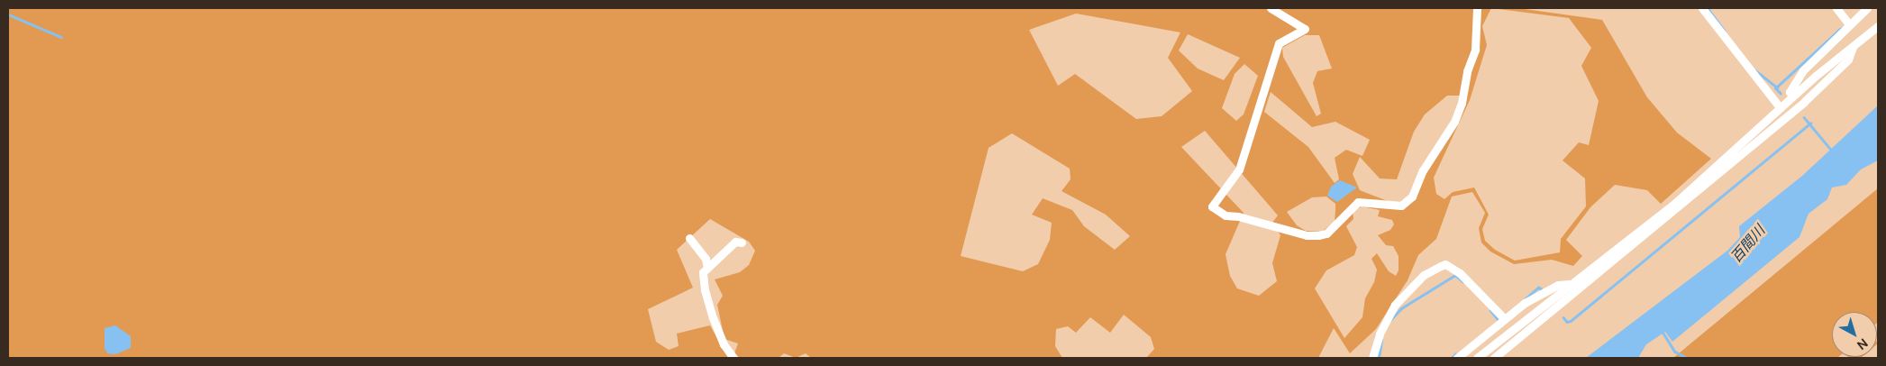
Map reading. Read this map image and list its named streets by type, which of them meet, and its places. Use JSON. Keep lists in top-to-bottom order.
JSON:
{
  "water": ["百間川"],
  "north": "bottom right"
}
